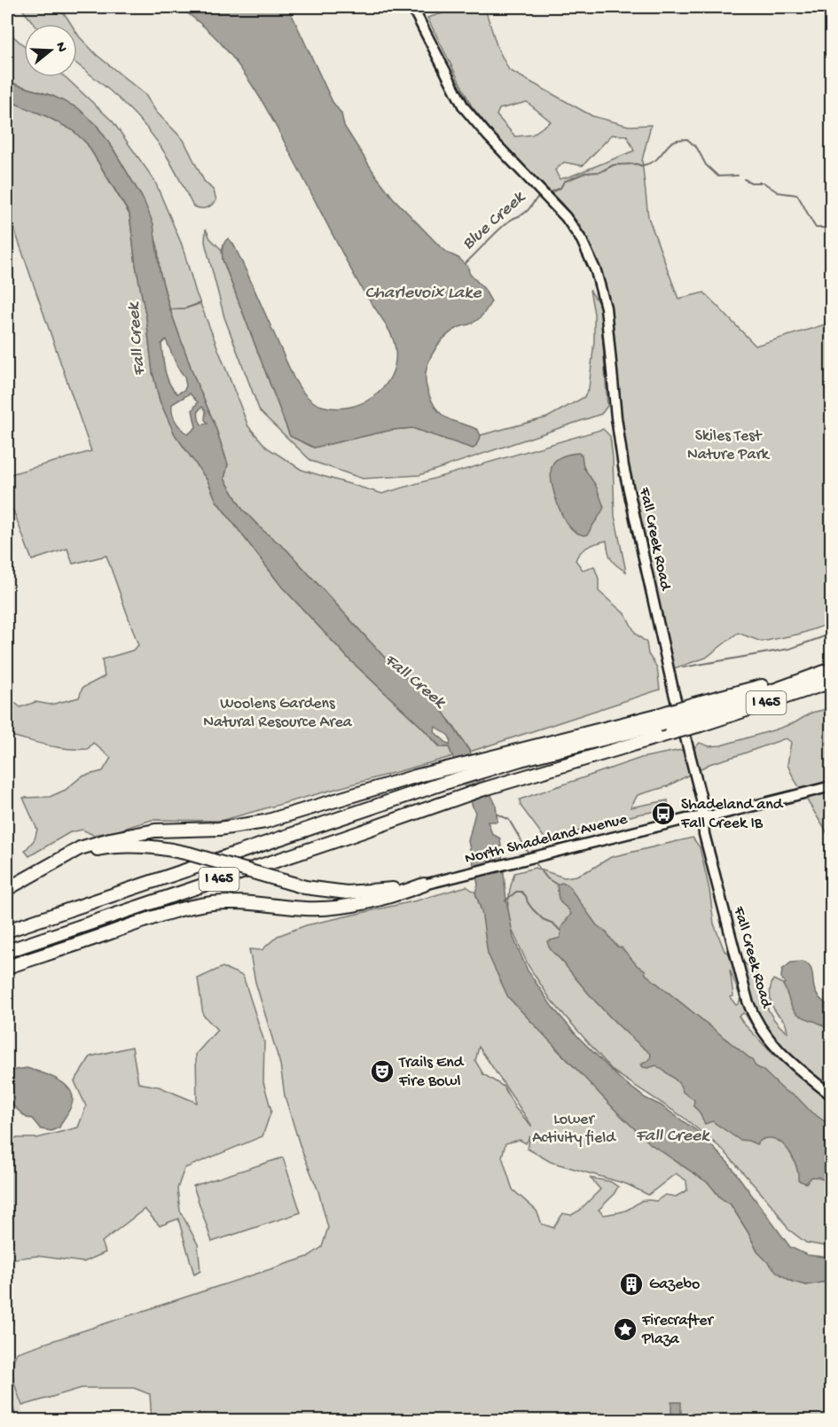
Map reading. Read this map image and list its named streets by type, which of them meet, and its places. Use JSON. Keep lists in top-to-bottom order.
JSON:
{
  "streets": {
    "highway": ["I 465"],
    "main road": ["Fall Creek Road", "North Shadeland Avenue"]
  },
  "crossings": [
    ["Fall Creek Road", "North Shadeland Avenue"]
  ],
  "water": ["Blue Creek", "Charlevoix Lake", "Fall Creek"],
  "parks": ["Skiles Test Nature Park", "Woolens Gardens Natural Resource Area", "Lower Activity field"],
  "places": {
    "bus stop": ["Shadeland and Fall Creek IB"],
    "theatre": ["Trails End Fire Bowl"],
    "building": ["Gazebo"],
    "place": ["Firecrafter Plaza"]
  },
  "north": "right"
}
